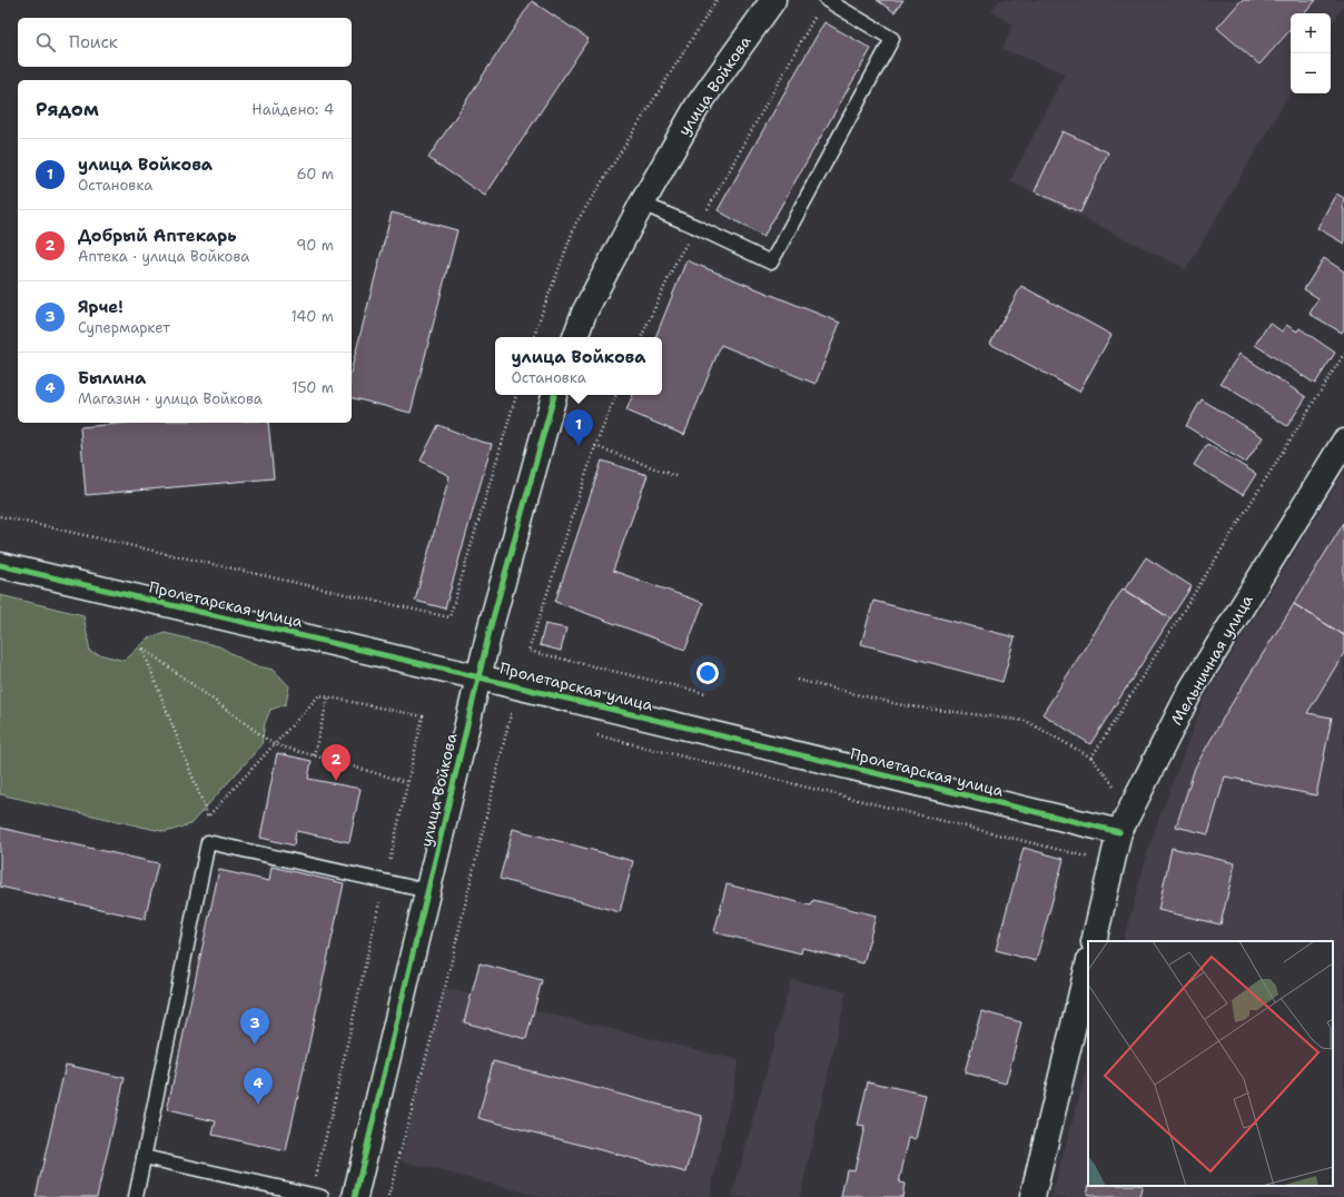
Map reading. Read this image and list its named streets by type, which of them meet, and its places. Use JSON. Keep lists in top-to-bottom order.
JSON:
{
  "streets": {
    "street": ["улица Войкова", "Пролетарская улица", "Мельничная улица"]
  },
  "crossings": [
    ["улица Войкова", "Пролетарская улица"],
    ["Пролетарская улица", "Мельничная улица"]
  ],
  "page": {
    "map_buttons": ["+", "−"],
    "search": "Поиск",
    "heading": ["Рядом", "Найдено: 4"],
    "list": [
      {
        "mark": "1",
        "name": "улица Войкова",
        "note": "Остановка",
        "value": "60 m"
      },
      {
        "mark": "2",
        "name": "Добрый Аптекарь",
        "note": "Аптека · улица Войкова",
        "value": "90 m"
      },
      {
        "mark": "3",
        "name": "Ярче!",
        "note": "Супермаркет",
        "value": "140 m"
      },
      {
        "mark": "4",
        "name": "Былина",
        "note": "Магазин · улица Войкова",
        "value": "150 m"
      }
    ],
    "popup": ["улица Войкова", "Остановка"],
    "pins": [
      "1",
      "2",
      "3",
      "4"
    ]
  }
}
